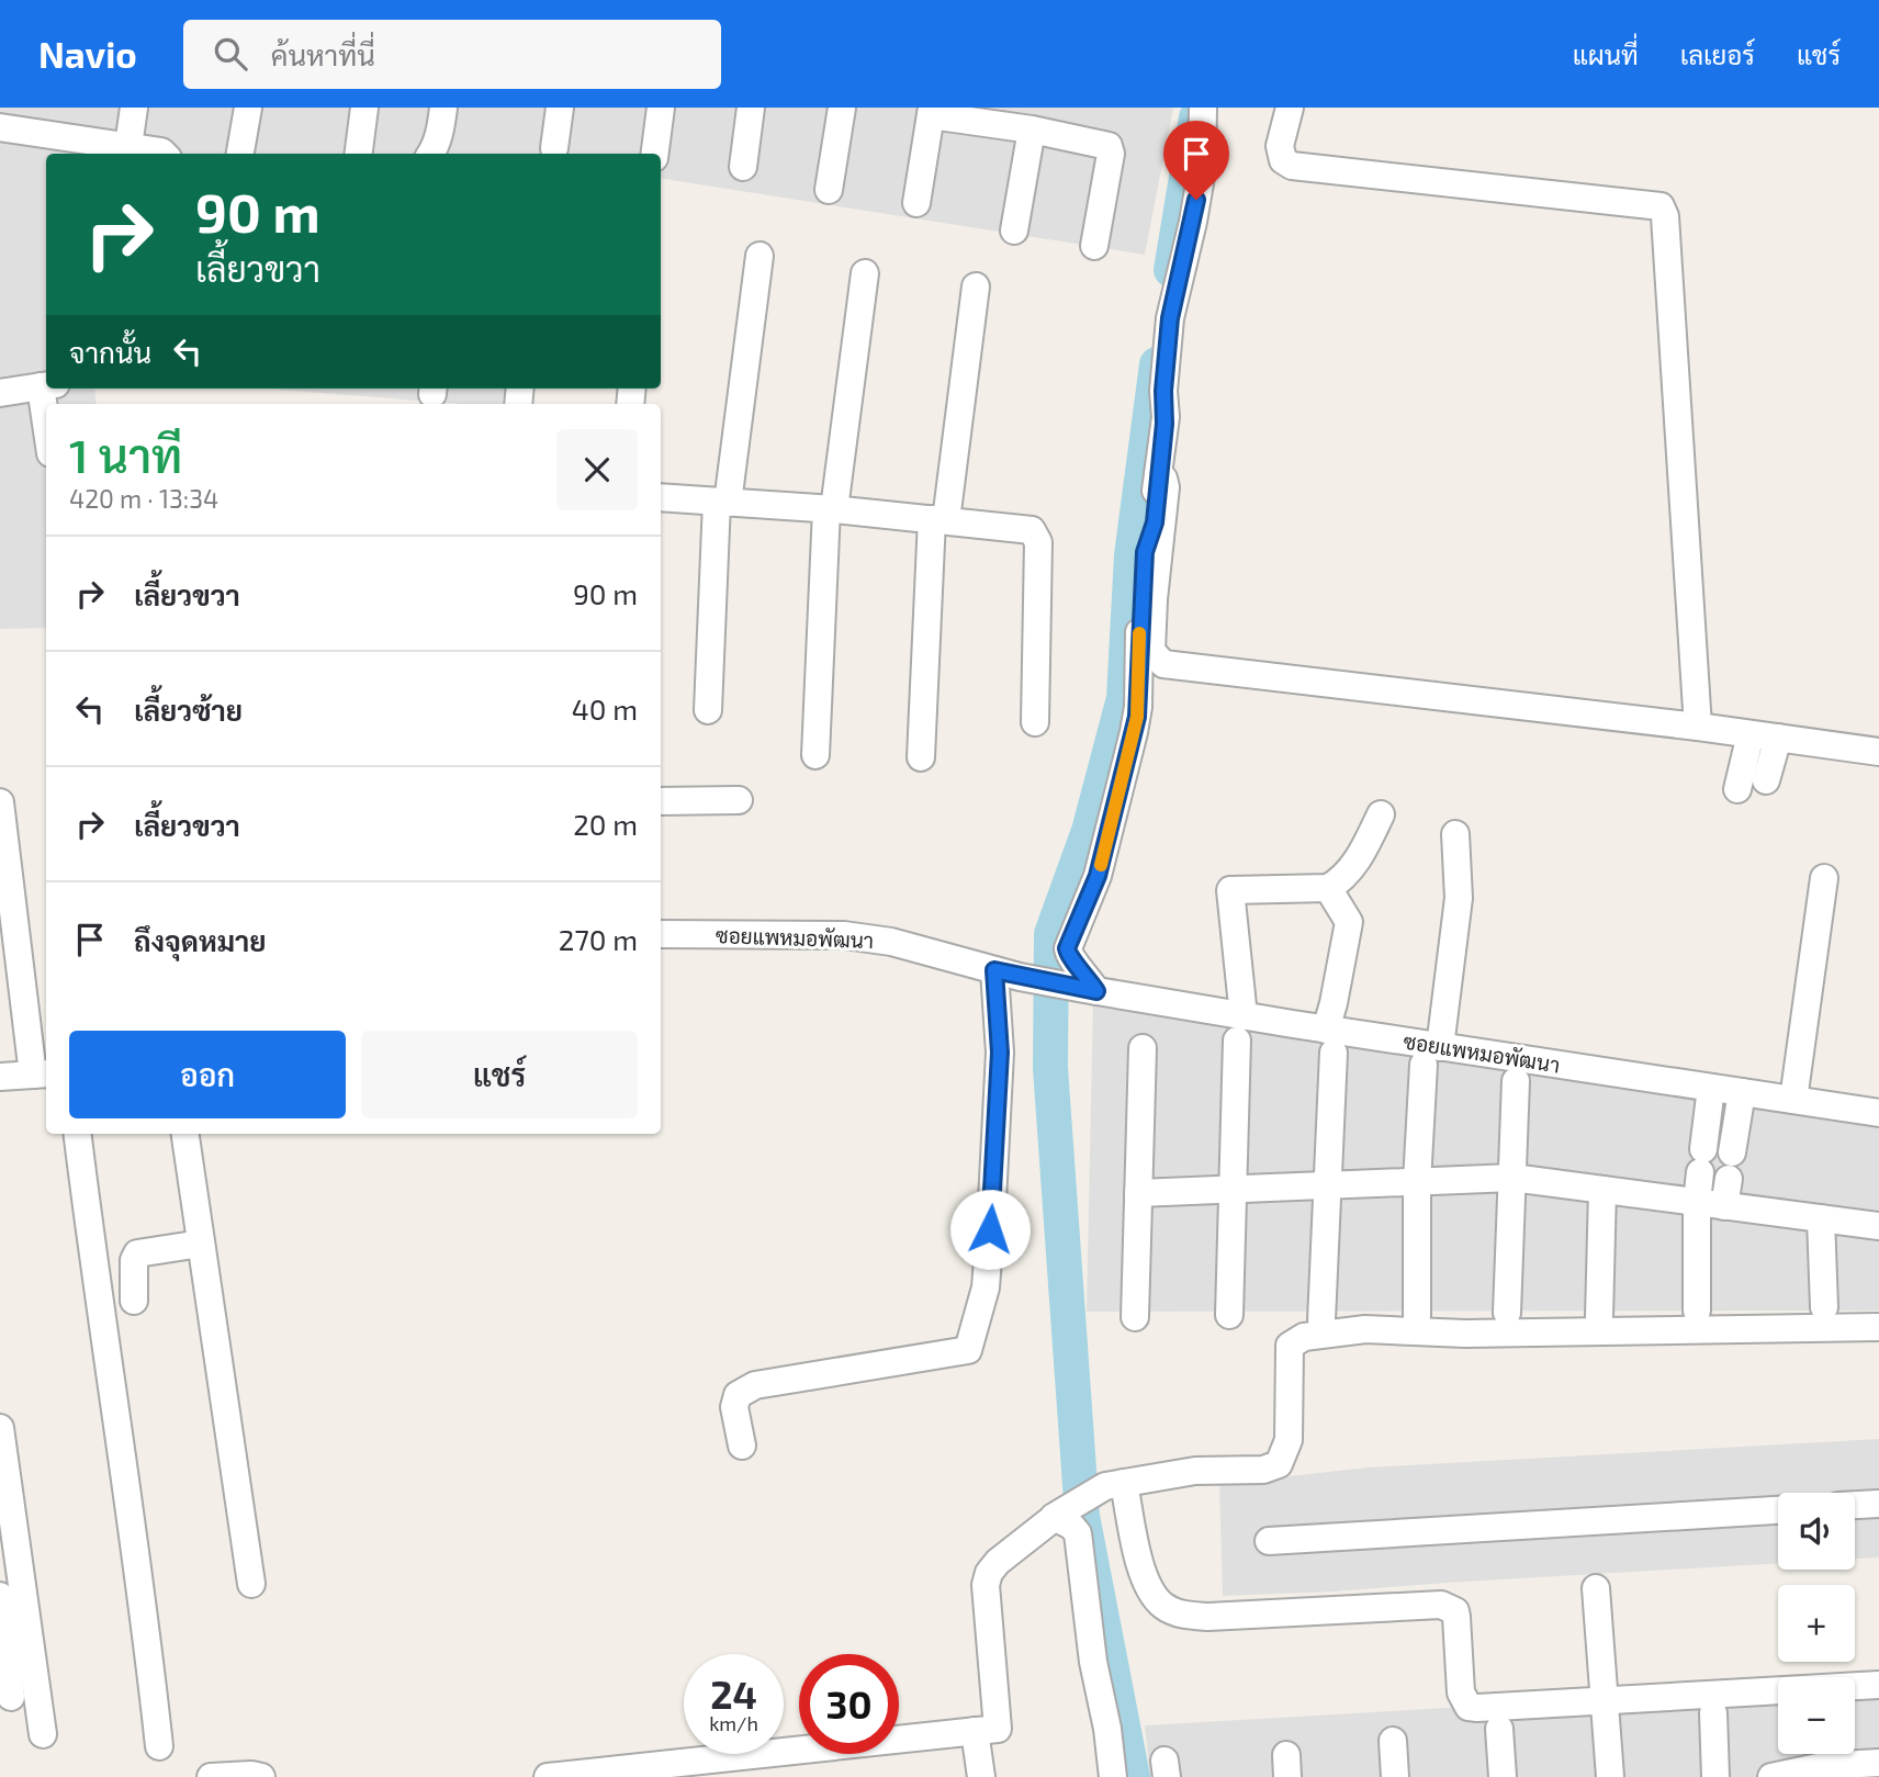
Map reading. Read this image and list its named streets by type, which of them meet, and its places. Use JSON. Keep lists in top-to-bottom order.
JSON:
{
  "streets": {
    "street": ["ซอยแพหมอพัฒนา"]
  },
  "page": {
    "header": "Navio",
    "search": "ค้นหาที่นี่",
    "nav": ["แผนที่", "เลเยอร์", "แชร์"],
    "turn": ["90 m", "เลี้ยวขวา"],
    "then": "จากนั้น",
    "heading": ["1 นาที", "420 m · 13:34"],
    "list": [
      {
        "name": "เลี้ยวขวา",
        "value": "90 m"
      },
      {
        "name": "เลี้ยวซ้าย",
        "value": "40 m"
      },
      {
        "name": "เลี้ยวขวา",
        "value": "20 m"
      },
      {
        "name": "ถึงจุดหมาย",
        "value": "270 m"
      }
    ],
    "buttons": ["ออก", "แชร์"],
    "map_buttons": ["+", "−"],
    "speed": "24 km/h",
    "limit": "30"
  }
}
